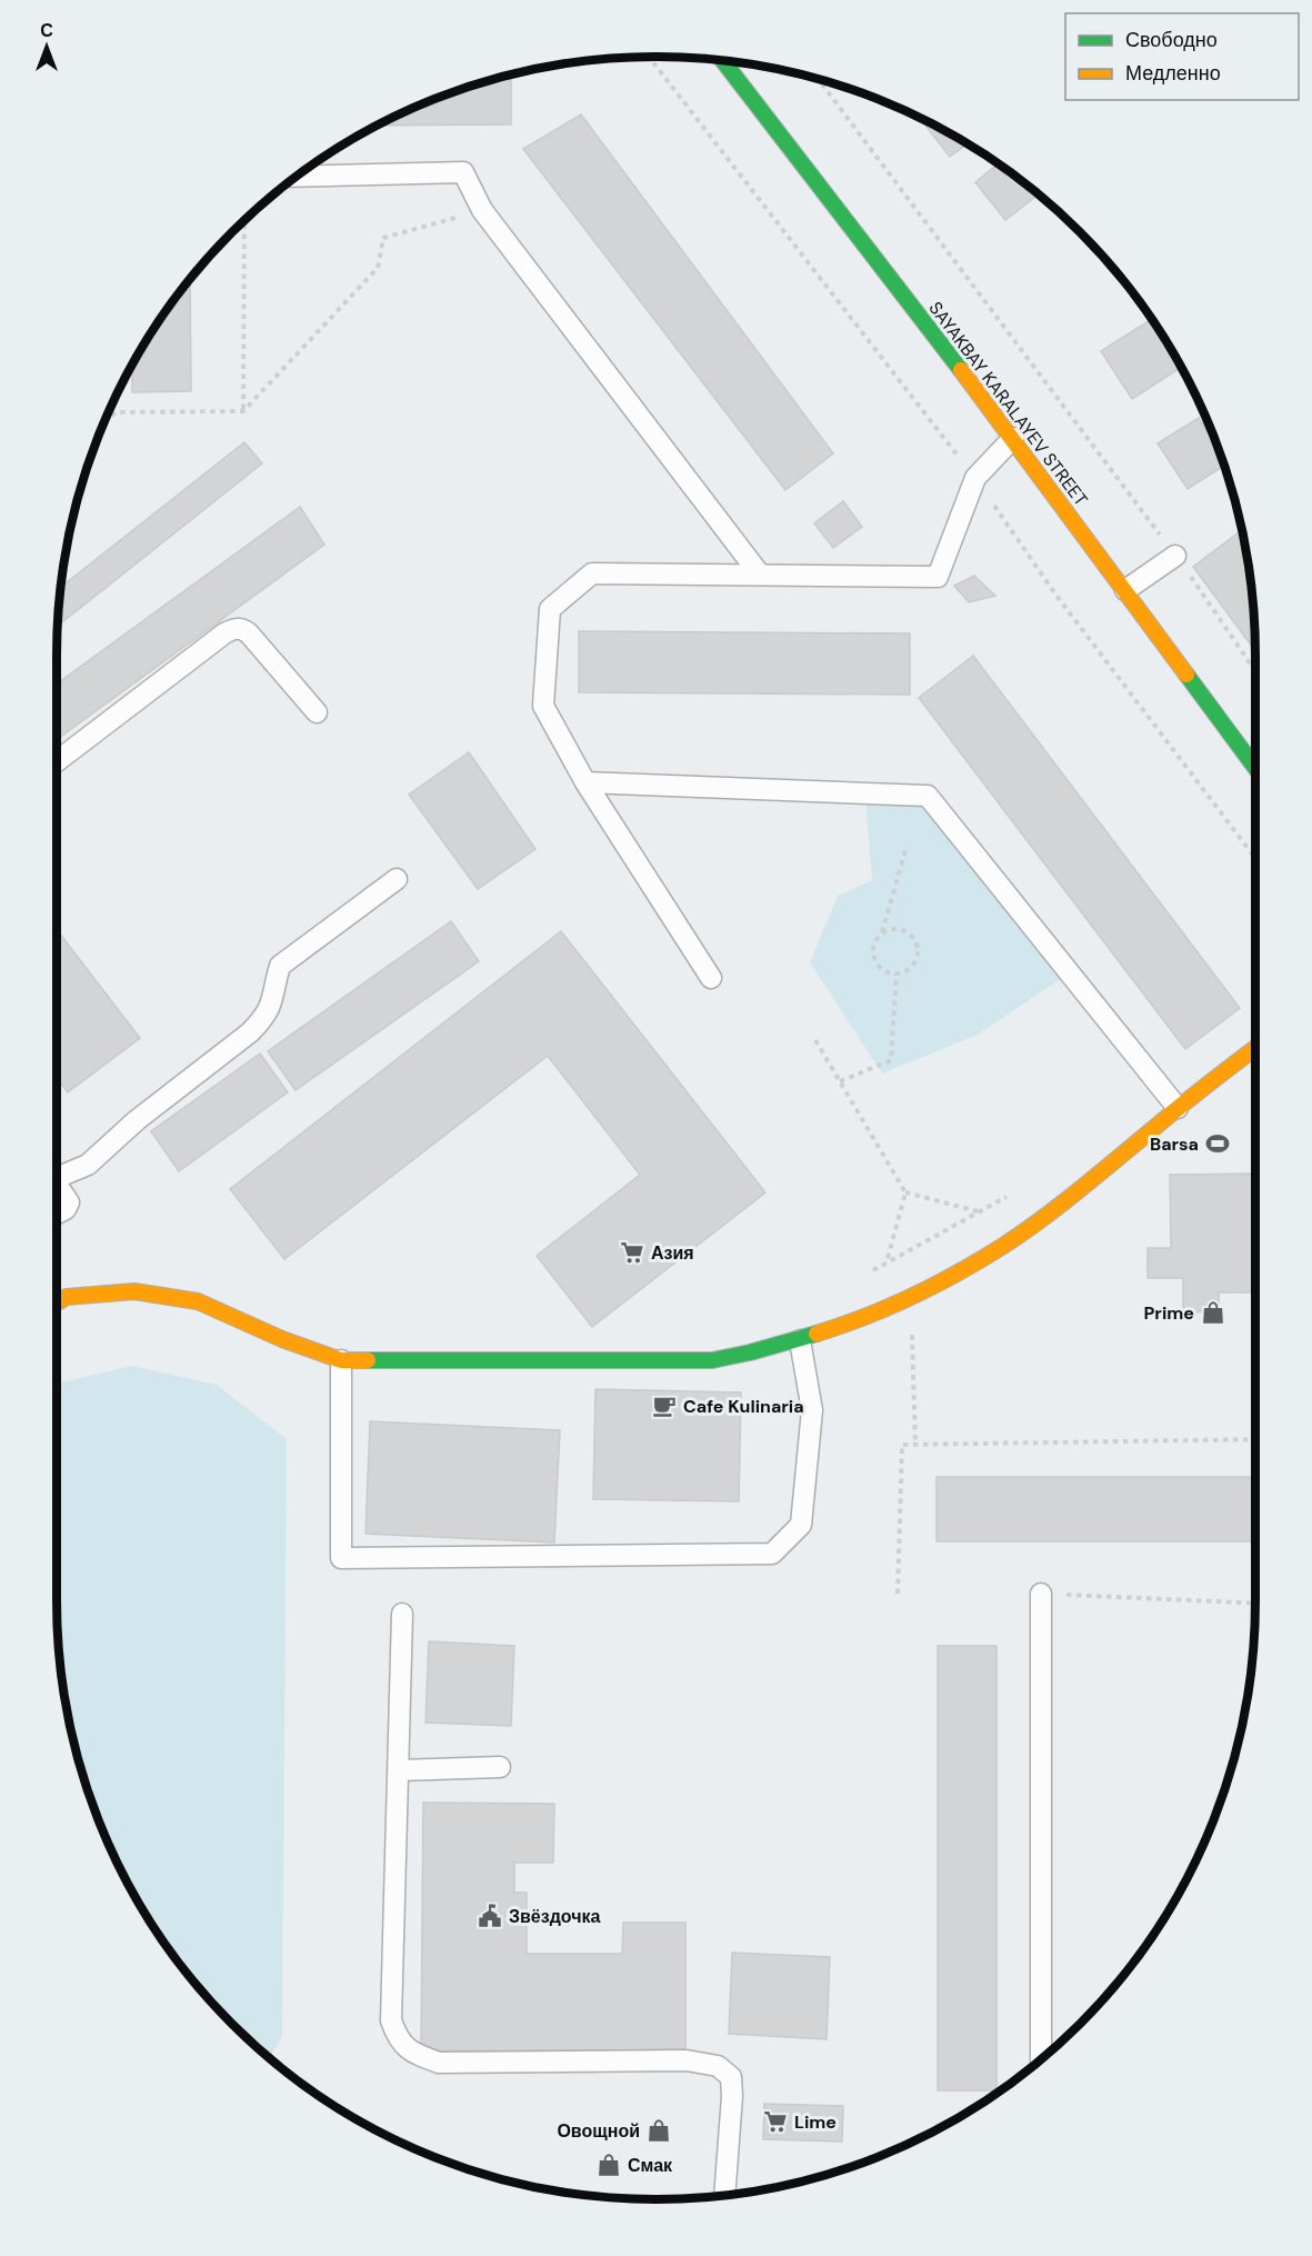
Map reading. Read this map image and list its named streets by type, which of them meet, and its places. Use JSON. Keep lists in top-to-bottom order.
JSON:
{
  "streets": {
    "street": ["SAYAKBAY KARALAYEV STREET"]
  },
  "places": {
    "sports": ["Barsa"],
    "supermarket": ["Азия", "Lime"],
    "shop": ["Prime", "Овощной", "Смак"],
    "cafe": ["Cafe Kulinaria"],
    "public building": ["Звёздочка"]
  },
  "legend": ["Свободно", "Медленно"],
  "north": "top"
}
